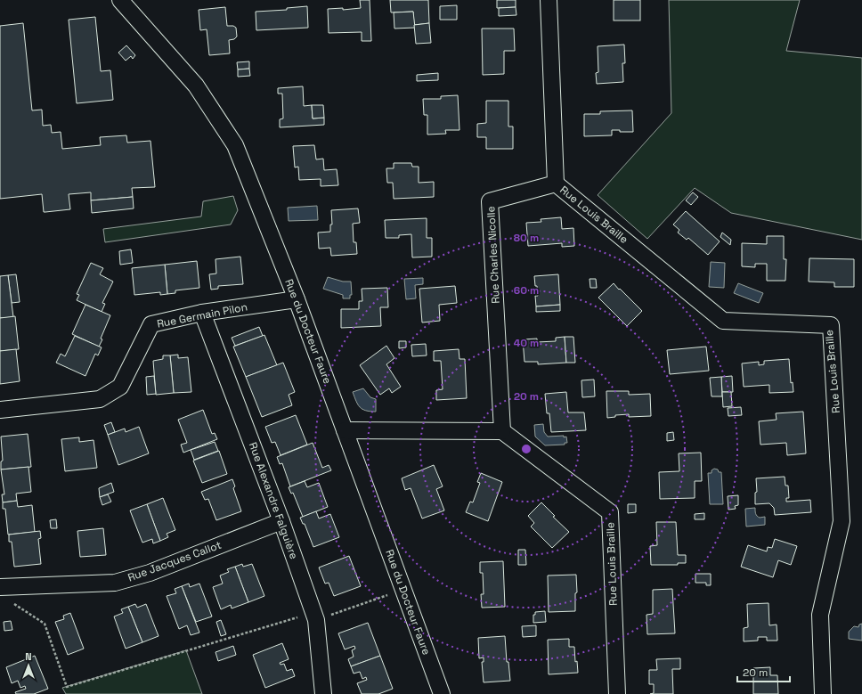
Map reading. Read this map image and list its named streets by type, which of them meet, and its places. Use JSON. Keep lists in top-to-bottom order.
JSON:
{
  "streets": {
    "street": [
      "Rue Louis Braille",
      "Rue Charles Nicolle",
      "Rue Germain Pilon",
      "Rue du Docteur Faure",
      "Rue Alexandre Falguière",
      "Rue Jacques Callot"
    ]
  },
  "crossings": [
    ["Rue Louis Braille", "Rue Charles Nicolle"],
    ["Rue Germain Pilon", "Rue du Docteur Faure"],
    ["Rue Germain Pilon", "Rue Alexandre Falguière"],
    ["Rue Alexandre Falguière", "Rue Jacques Callot"]
  ],
  "scale_bar": "20 m",
  "north": "top",
  "rings": [
    "80 m",
    "60 m",
    "40 m",
    "20 m"
  ]
}
